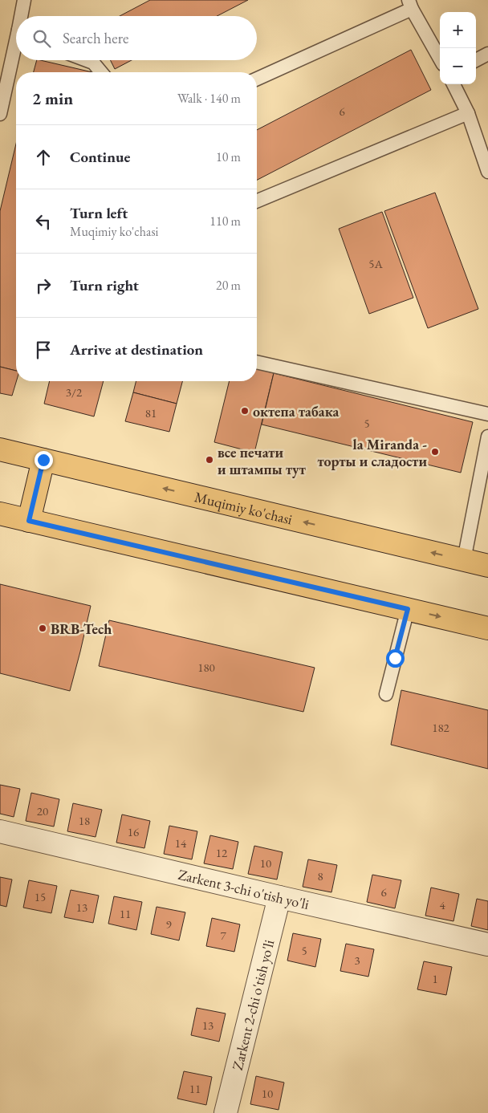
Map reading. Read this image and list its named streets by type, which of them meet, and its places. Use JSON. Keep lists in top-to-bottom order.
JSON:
{
  "streets": {
    "main road": ["Muqimiy ko'chasi"],
    "street": ["Zarkent 3-chi o'tish yo'li", "Zarkent 2-chi o'tish yo'li"]
  },
  "crossings": [
    ["Zarkent 3-chi o'tish yo'li", "Zarkent 2-chi o'tish yo'li"]
  ],
  "places": [
    "октепа табака",
    "la Miranda - торты и сладости",
    "все печати и штампы тут",
    "BRB-Tech"
  ],
  "house_numbers": [
    "6",
    "5A",
    "3/2",
    "81",
    "5",
    "180",
    "182",
    "20",
    "18",
    "16",
    "14",
    "12",
    "10",
    "8",
    "6",
    "15",
    "4",
    "13",
    "11",
    "9",
    "7",
    "5",
    "3",
    "1",
    "13",
    "11",
    "10"
  ],
  "page": {
    "map_buttons": ["+", "−"],
    "search": "Search here",
    "heading": ["2 min", "Walk · 140 m"],
    "list": [
      ["Continue", "10 m"],
      ["Turn left", "Muqimiy ko'chasi", "110 m"],
      ["Turn right", "20 m"],
      "Arrive at destination"
    ]
  }
}
